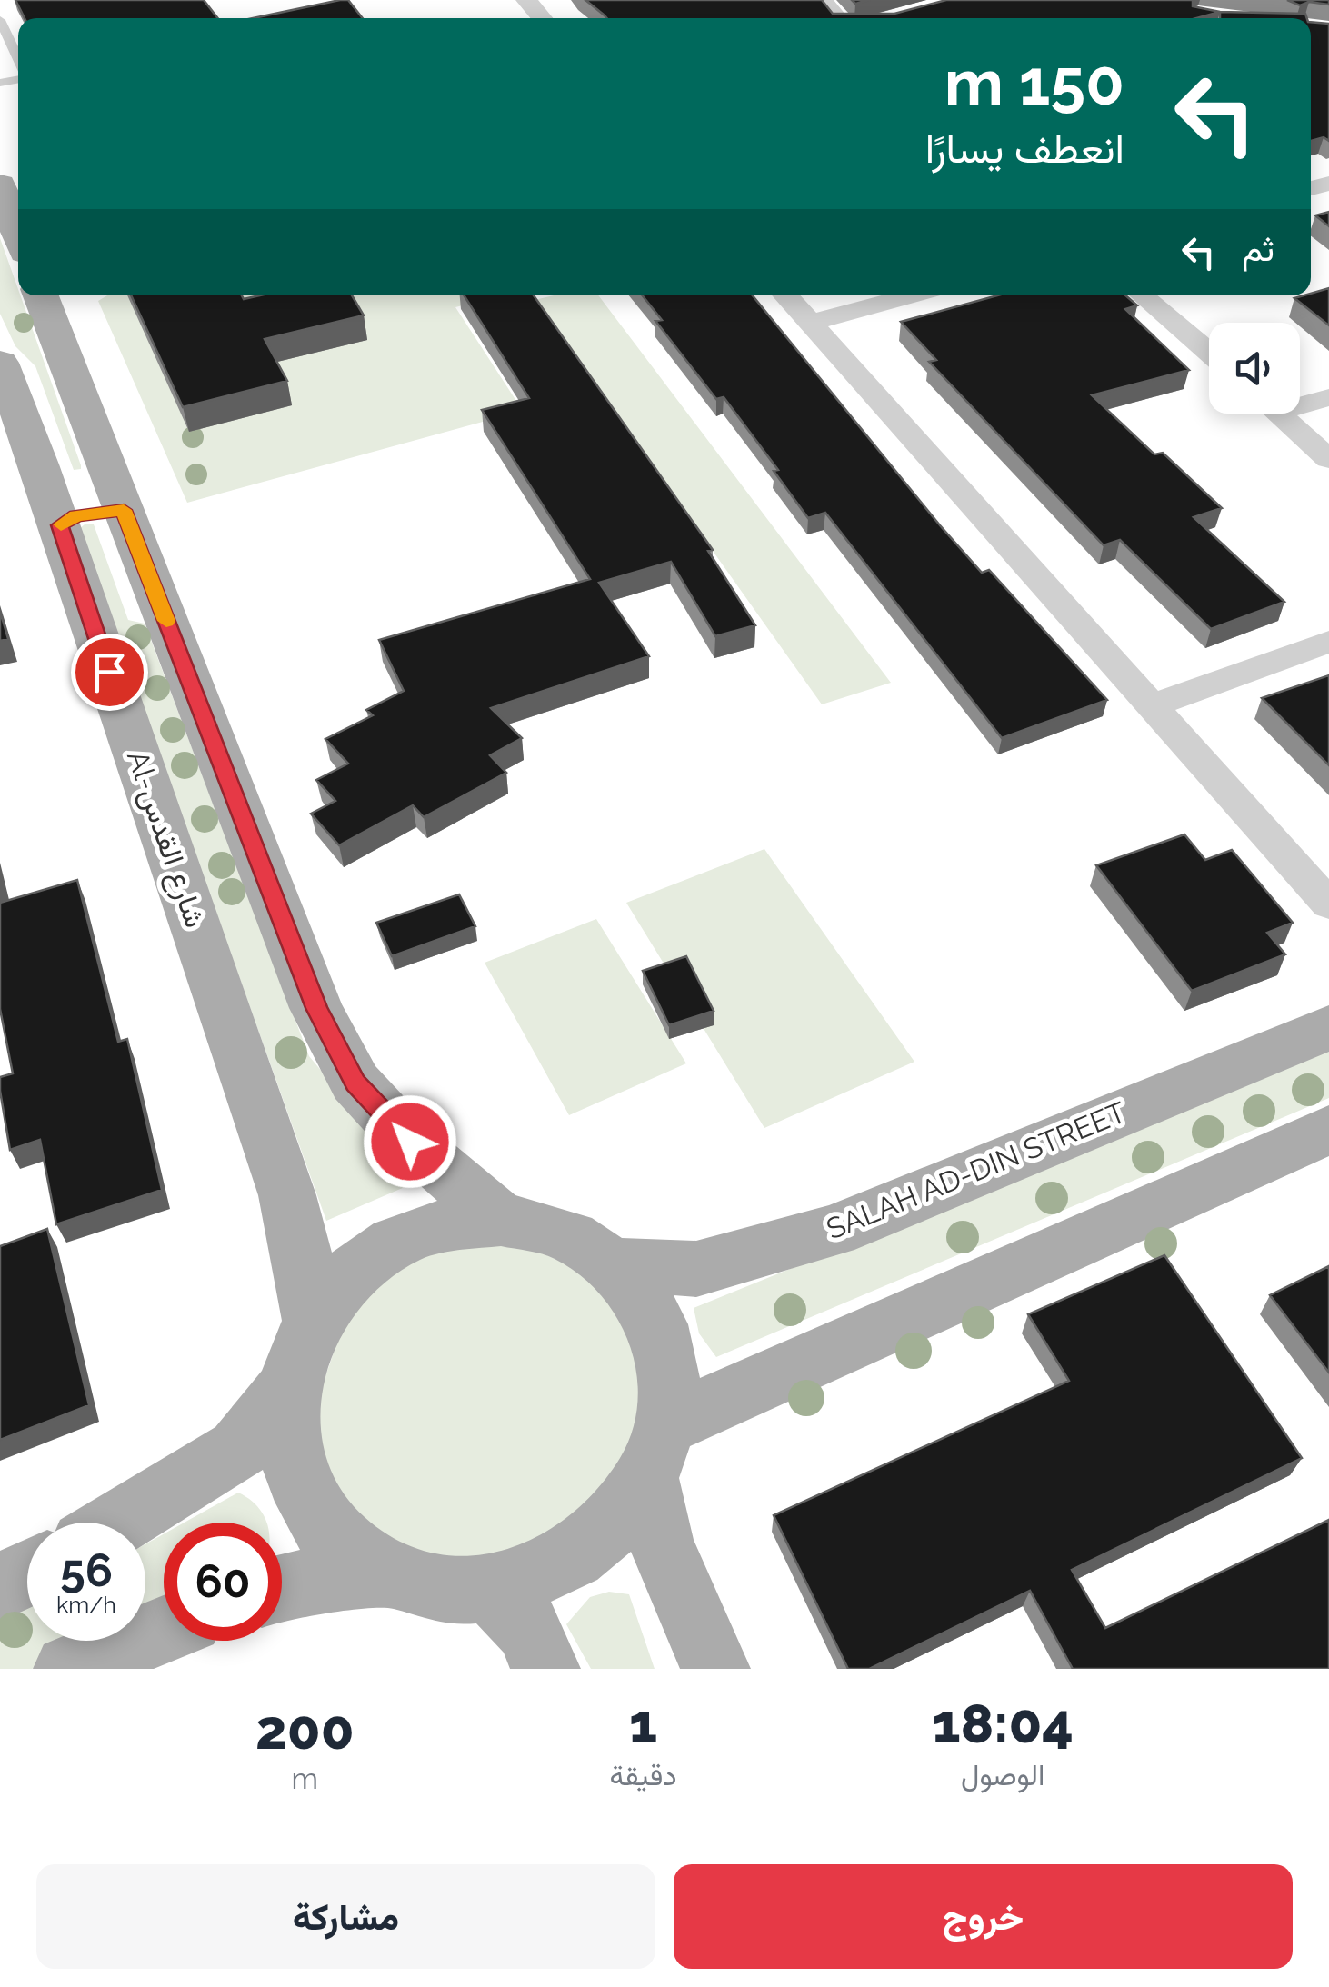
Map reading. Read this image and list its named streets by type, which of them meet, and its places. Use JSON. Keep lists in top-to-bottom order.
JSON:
{
  "streets": {
    "main road": ["Al-شارع القدس", "SALAH AD-DIN STREET"]
  },
  "page": {
    "turn": ["150 m", "انعطف يسارًا"],
    "then": "ثم",
    "speed": "56 km/h",
    "limit": "60",
    "eta": [
      "18:04",
      "الوصول",
      "1",
      "دقيقة",
      "200",
      "m"
    ],
    "buttons": ["خروج", "مشاركة"]
  }
}
